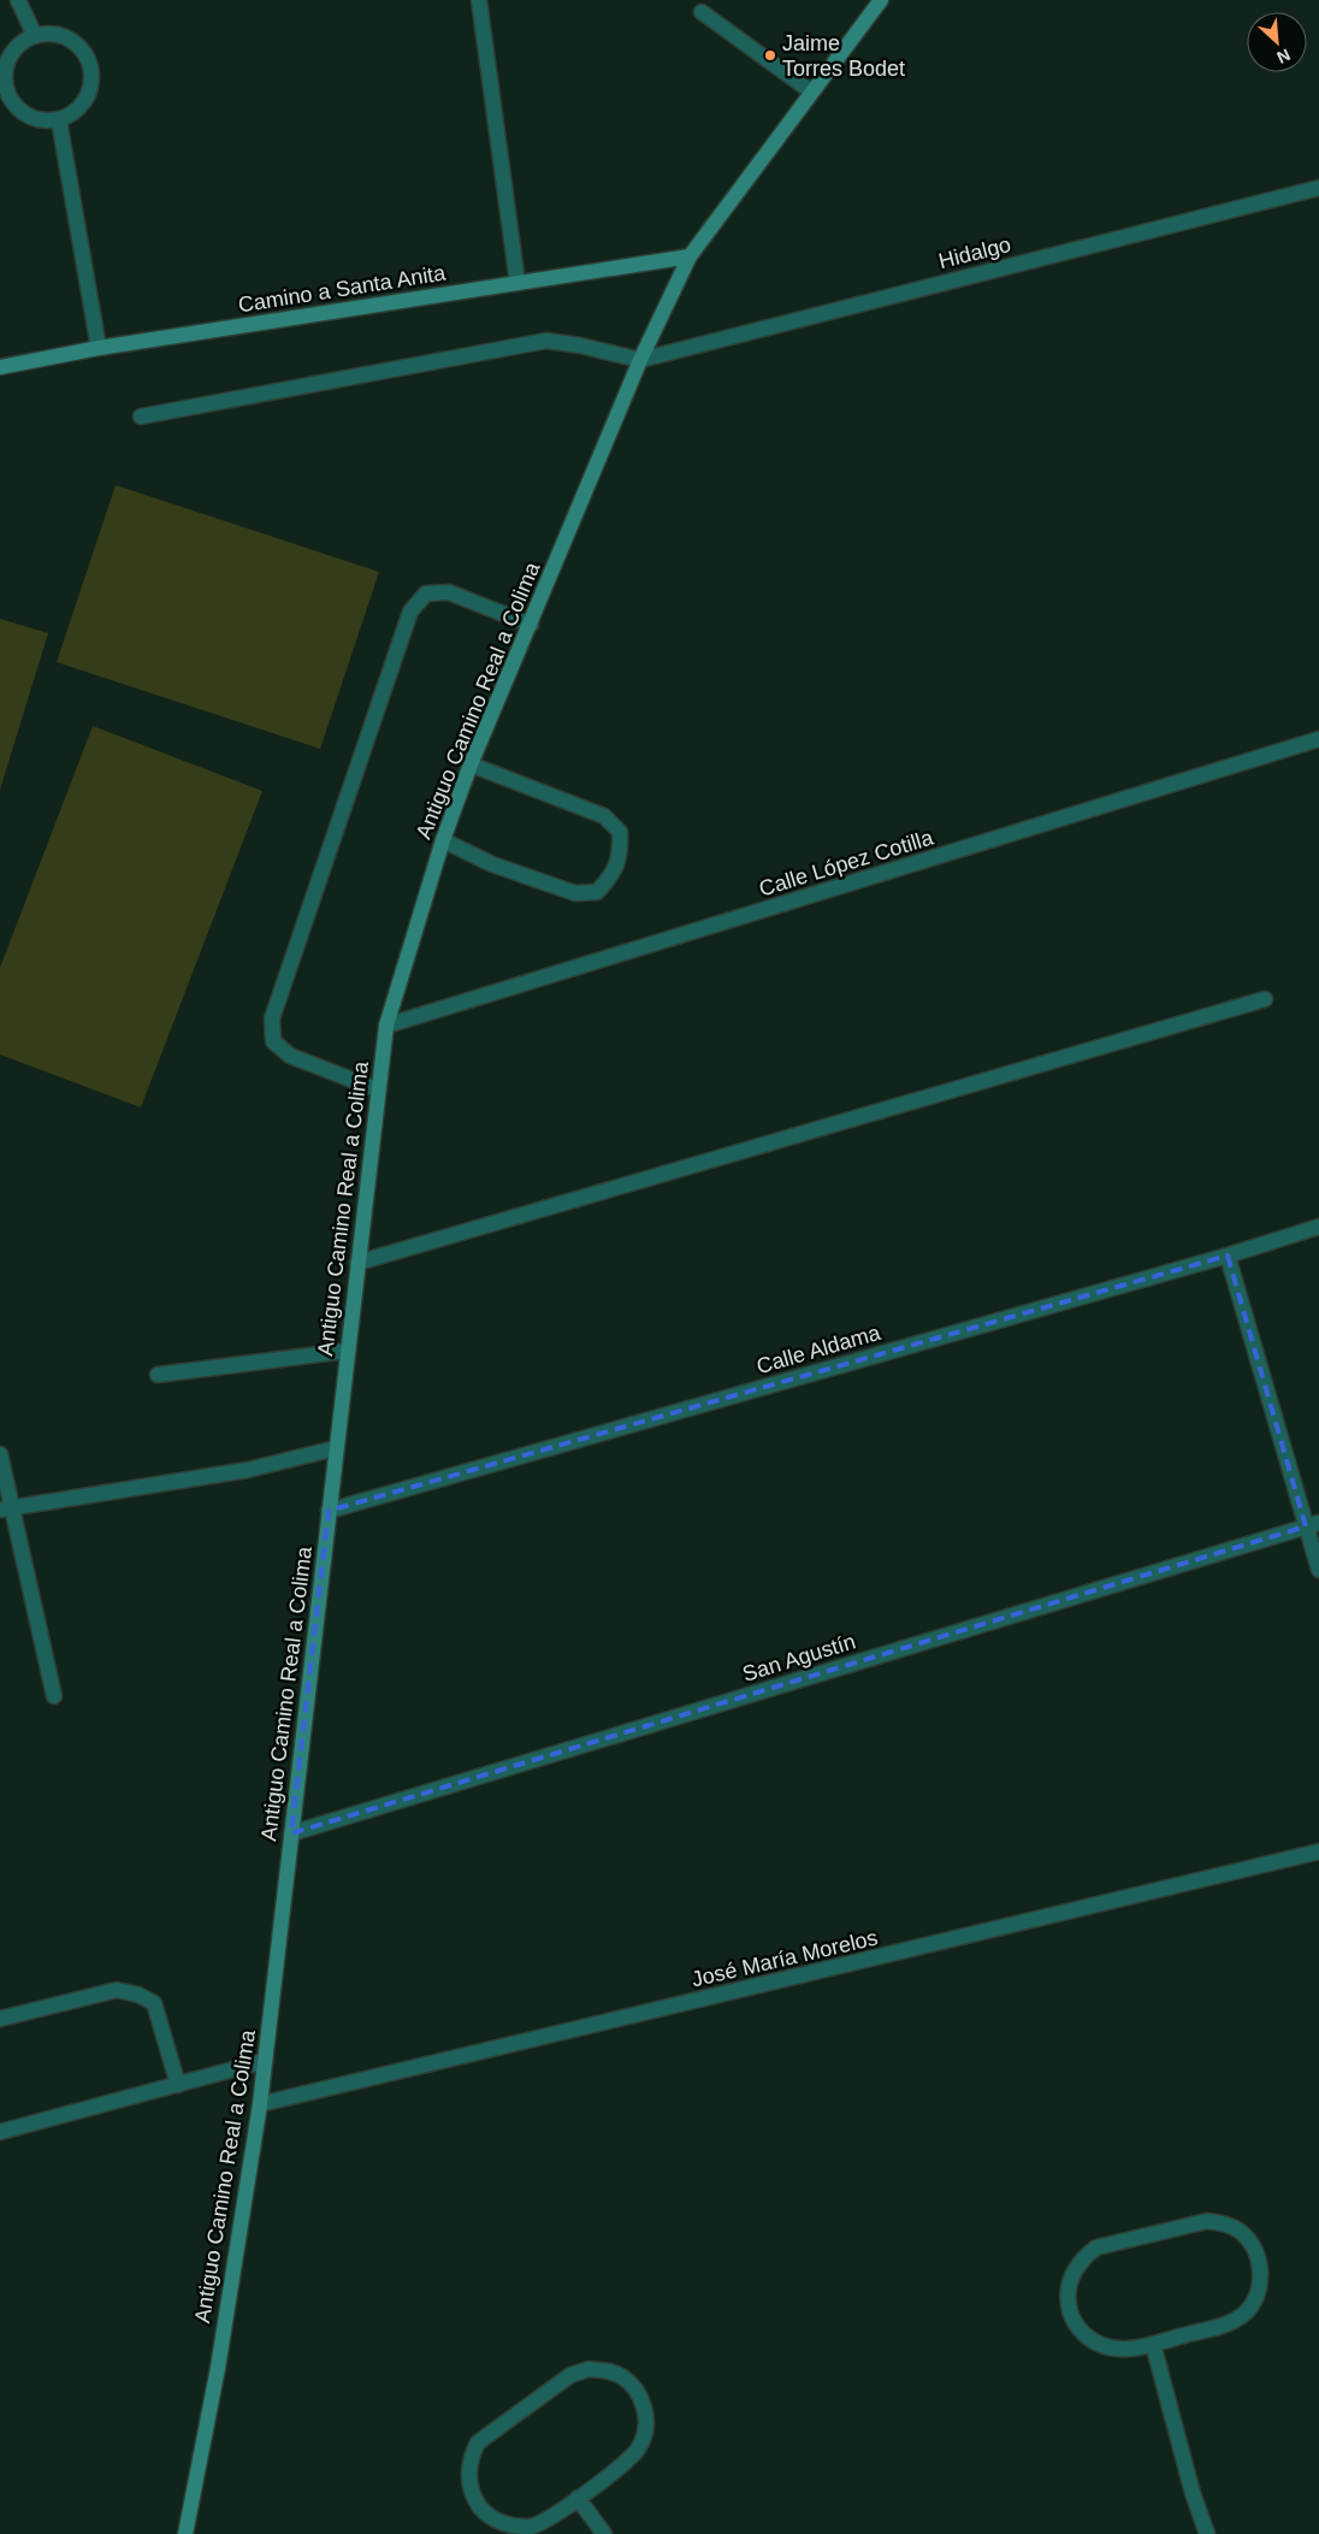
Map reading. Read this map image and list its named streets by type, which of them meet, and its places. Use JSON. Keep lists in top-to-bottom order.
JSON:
{
  "streets": {
    "main road": ["Camino a Santa Anita", "Antiguo Camino Real a Colima"],
    "street": [
      "Hidalgo",
      "Calle López Cotilla",
      "Calle Aldama",
      "San Agustín",
      "José María Morelos"
    ]
  },
  "crossings": [
    ["Hidalgo", "Antiguo Camino Real a Colima"],
    ["Camino a Santa Anita", "Antiguo Camino Real a Colima"],
    ["Antiguo Camino Real a Colima", "Calle López Cotilla"],
    ["Antiguo Camino Real a Colima", "Calle Aldama"],
    ["Antiguo Camino Real a Colima", "San Agustín"],
    ["Antiguo Camino Real a Colima", "José María Morelos"]
  ],
  "places": ["Jaime Torres Bodet"],
  "north": "bottom right"
}
